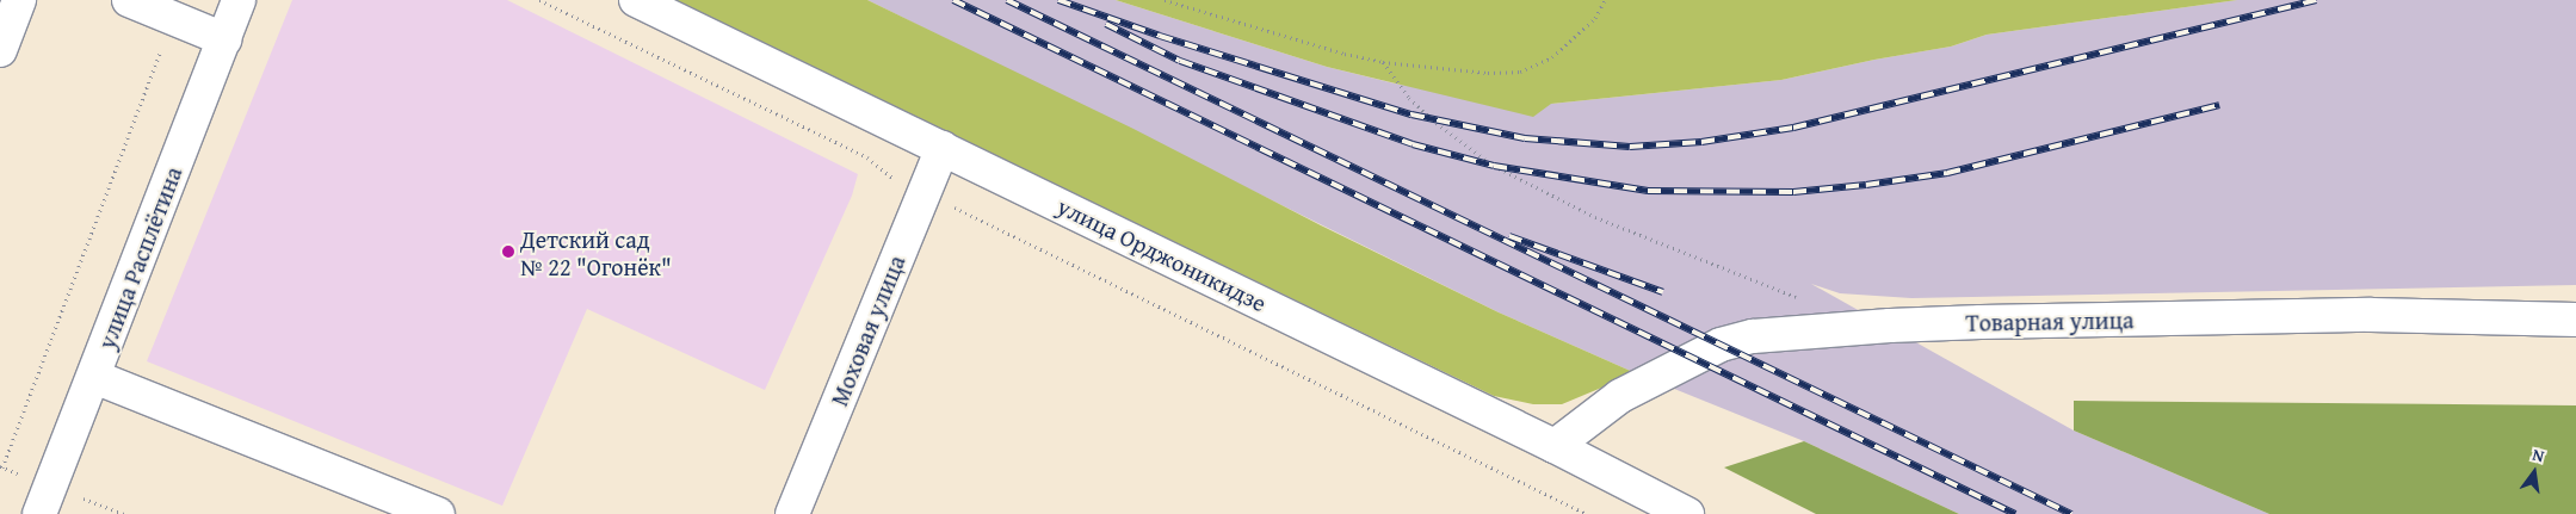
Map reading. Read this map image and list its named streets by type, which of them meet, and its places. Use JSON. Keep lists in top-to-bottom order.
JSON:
{
  "streets": {
    "street": [
      "улица Орджоникидзе",
      "улица Расплётина",
      "Товарная улица",
      "Моховая улица"
    ]
  },
  "crossings": [
    ["улица Орджоникидзе", "Товарная улица"],
    ["улица Орджоникидзе", "Моховая улица"]
  ],
  "places": ["Детский сад № 22 \"Огонёк\""],
  "north": "top"
}
